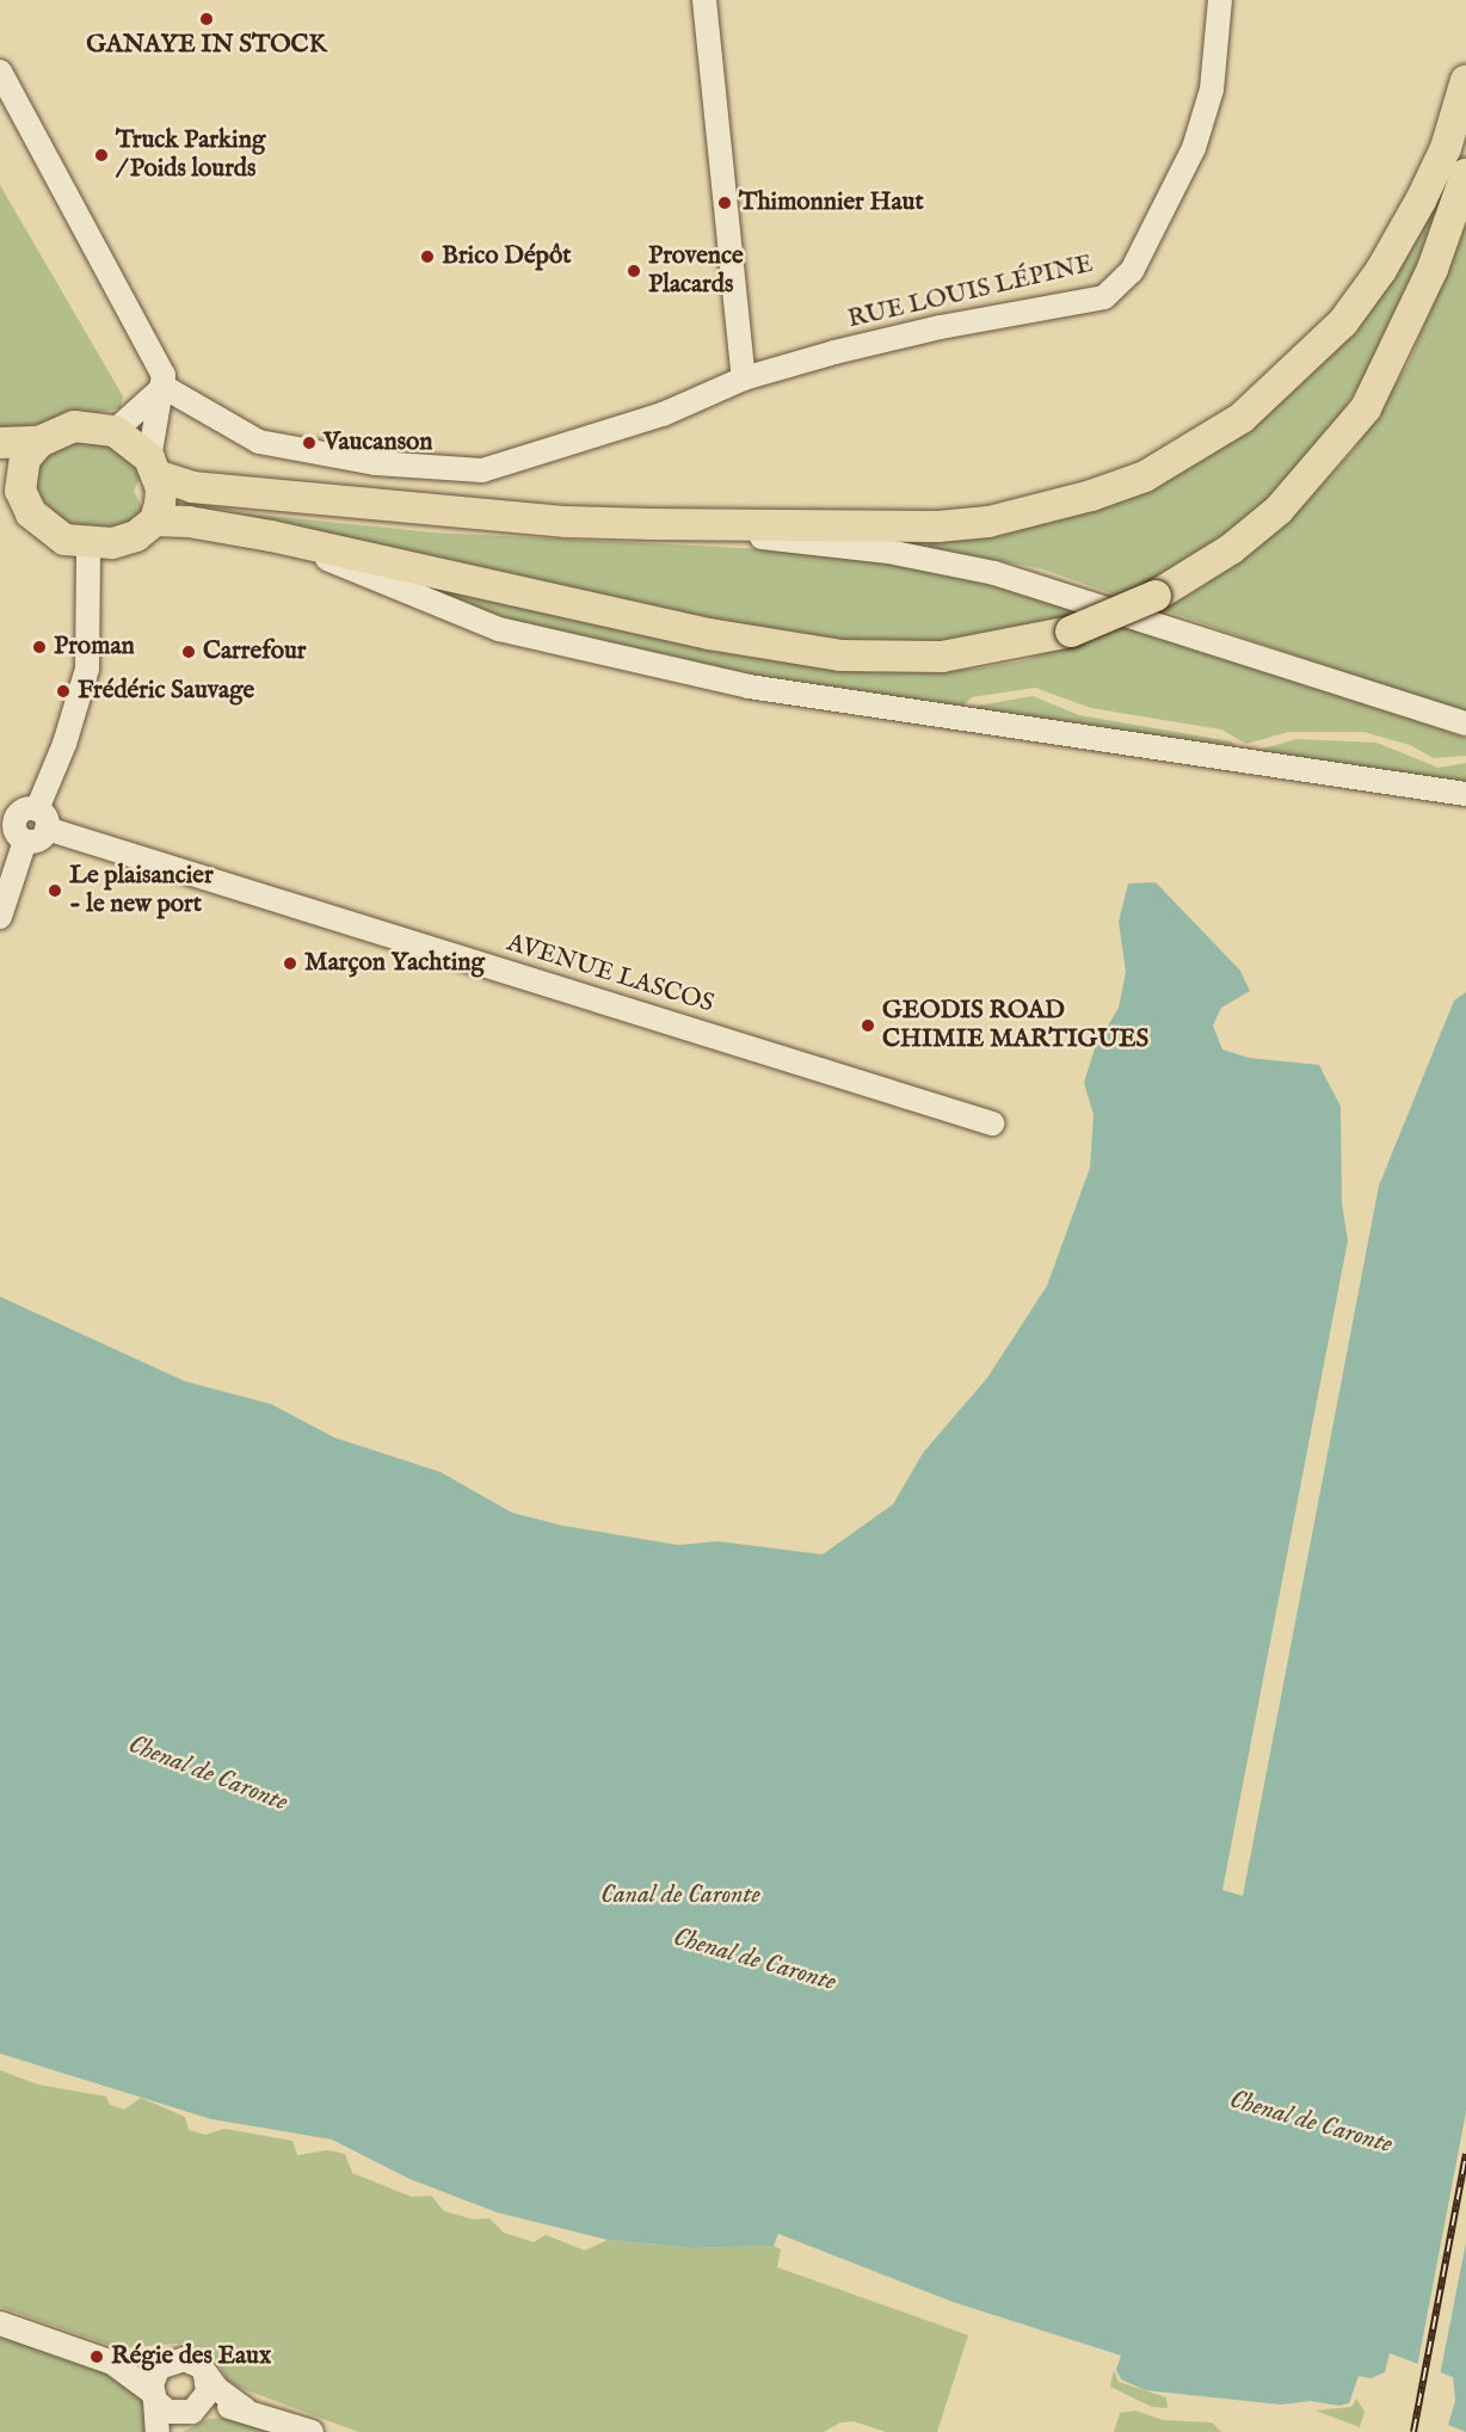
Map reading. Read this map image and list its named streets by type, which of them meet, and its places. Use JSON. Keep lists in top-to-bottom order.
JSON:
{
  "streets": {
    "street": ["RUE LOUIS LÉPINE", "AVENUE LASCOS"]
  },
  "water": ["Chenal de Caronte", "Canal de Caronte"],
  "places": [
    "GANAYE IN STOCK",
    "Truck Parking / Poids lourds",
    "Thimonnier Haut",
    "Brico Dépôt",
    "Provence Placards",
    "Vaucanson",
    "Proman",
    "Carrefour",
    "Frédéric Sauvage",
    "Le plaisancier - le new port",
    "Marçon Yachting",
    "GEODIS ROAD CHIMIE MARTIGUES",
    "Régie des Eaux"
  ]
}
